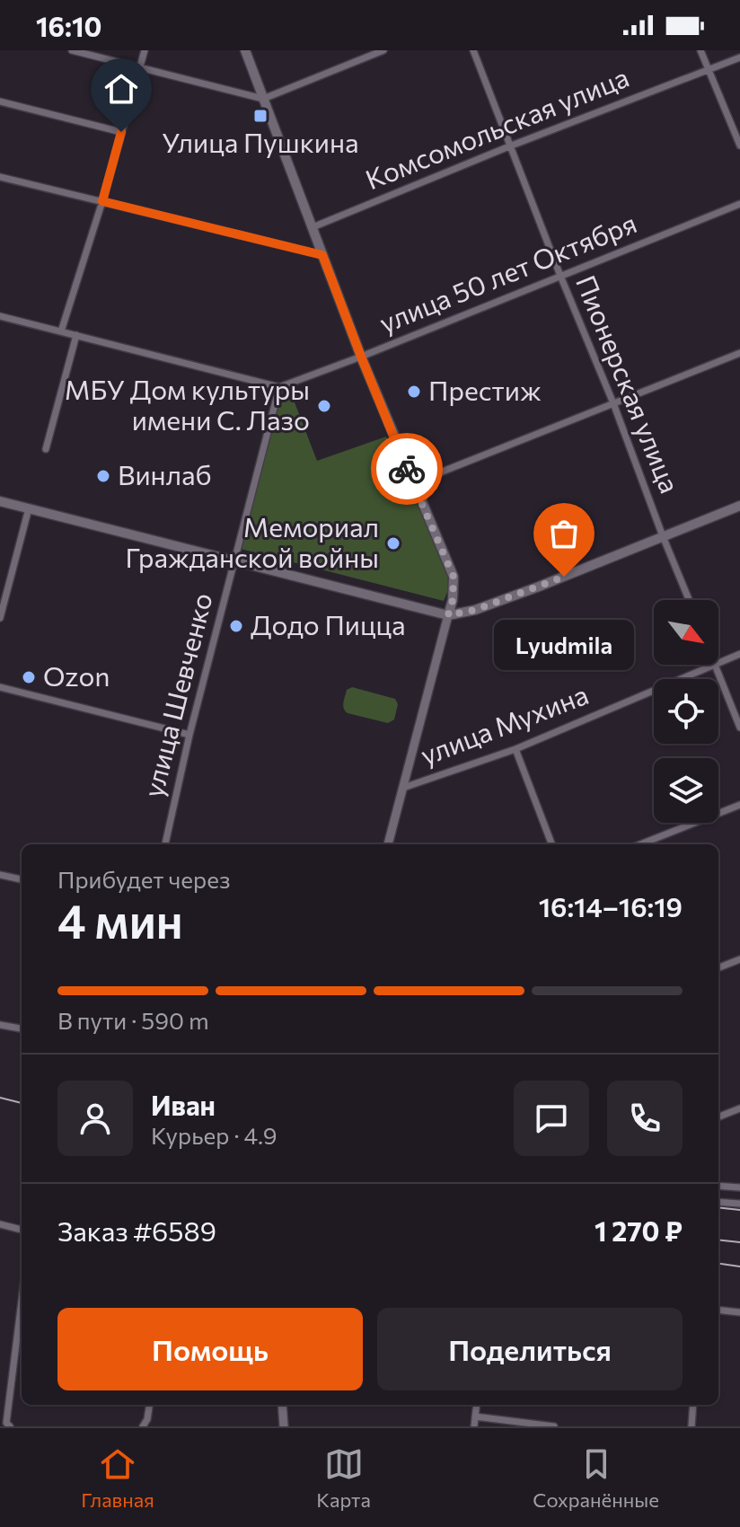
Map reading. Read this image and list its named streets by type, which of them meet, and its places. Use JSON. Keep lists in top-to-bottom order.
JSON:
{
  "streets": {
    "street": [
      "Комсомольская улица",
      "улица 50 лет Октября",
      "Пионерская улица",
      "улица Шевченко",
      "улица Мухина"
    ]
  },
  "crossings": [
    ["Комсомольская улица", "Пионерская улица"],
    ["улица 50 лет Октября", "Пионерская улица"],
    ["улица 50 лет Октября", "улица Шевченко"]
  ],
  "places": {
    "transit": ["Улица Пушкина"],
    "other": [
      "Престиж",
      "МБУ Дом культуры имени С. Лазо",
      "Винлаб",
      "Мемориал Гражданской войны",
      "Lyudmila",
      "Додо Пицца",
      "Ozon"
    ]
  },
  "north": "bottom right",
  "page": {
    "status": "16:10",
    "bubble": "Lyudmila",
    "heading": ["4 мин", "Прибудет через", "16:14–16:19"],
    "panel": [
      "Иван",
      "Курьер · 4.9",
      "Заказ #6589",
      "1 270 ₽"
    ],
    "bar": "В пути · 590 m",
    "buttons": ["Помощь", "Поделиться"],
    "tabs": ["Главная", "Карта", "Сохранённые"]
  }
}
